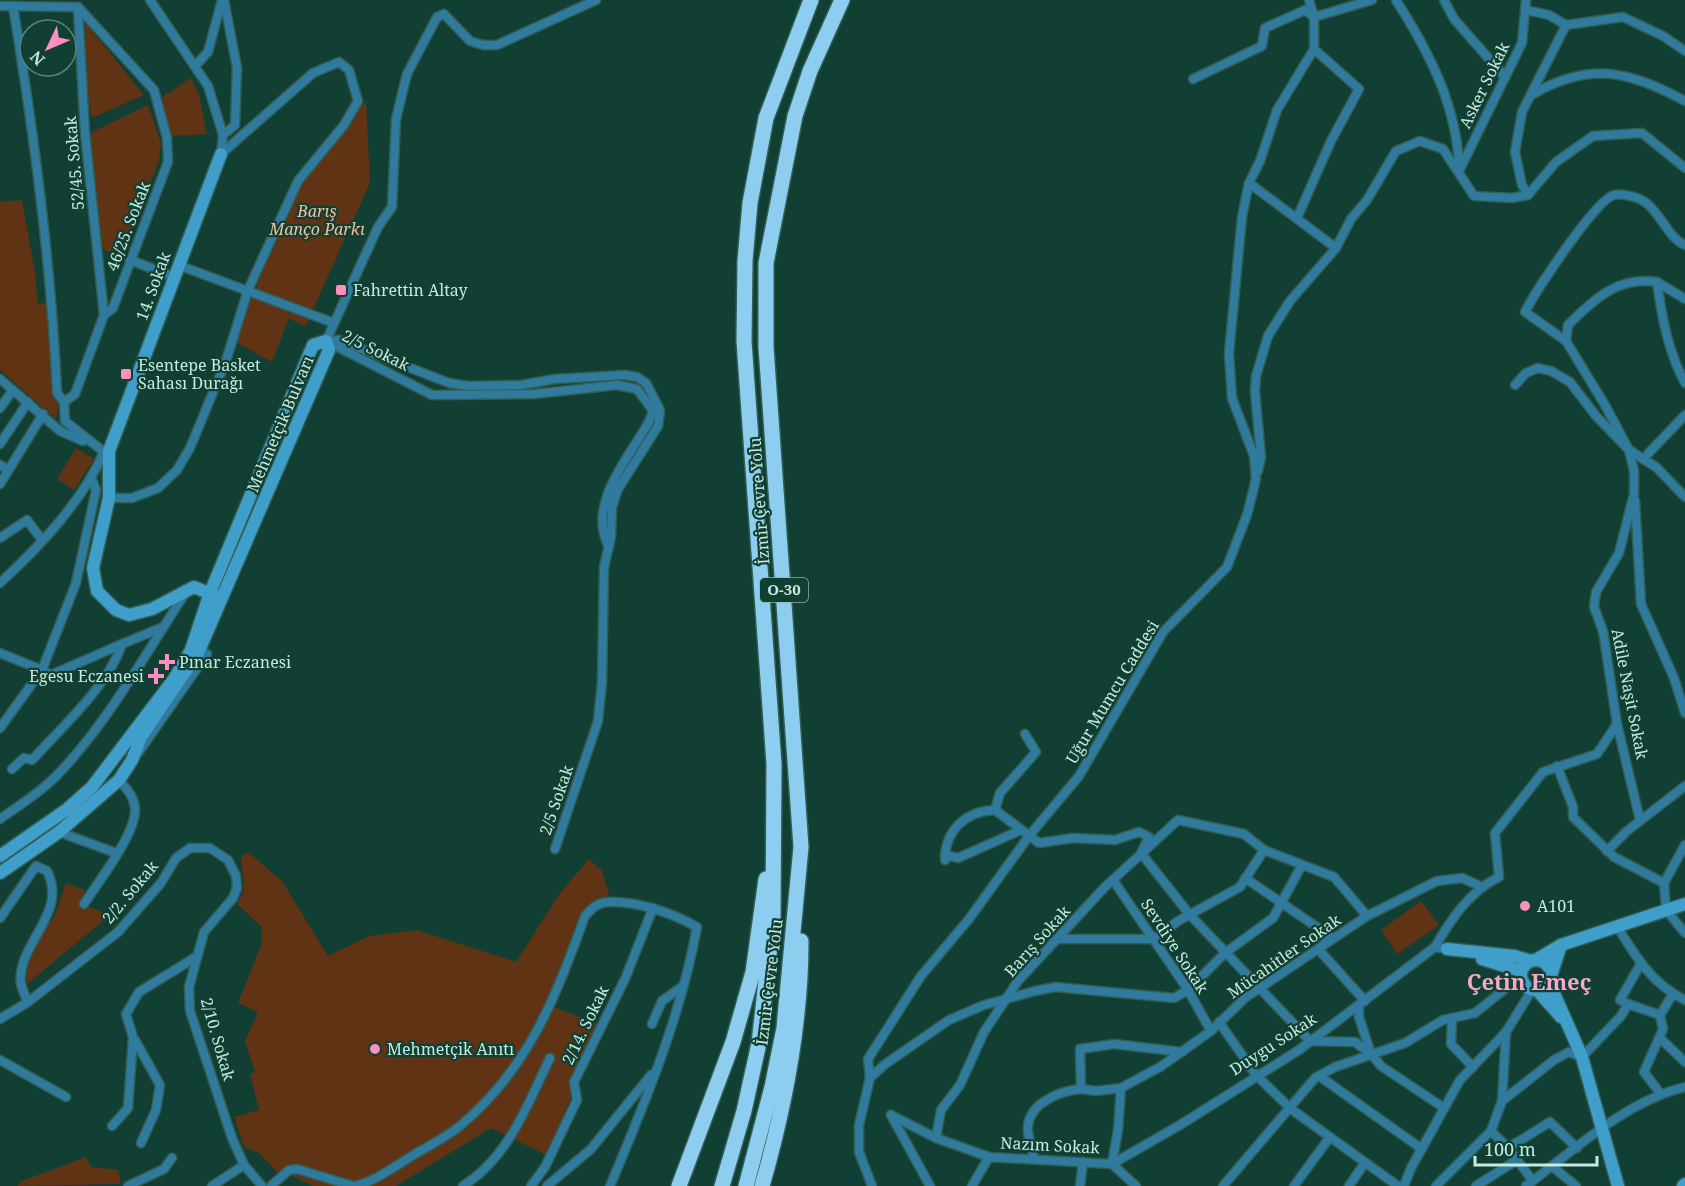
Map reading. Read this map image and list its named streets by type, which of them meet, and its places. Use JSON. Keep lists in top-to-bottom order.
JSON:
{
  "streets": {
    "highway": ["İzmir Çevre Yolu", "O-30"],
    "street": [
      "Asker Sokak",
      "52/45. Sokak",
      "46/25. Sokak",
      "14. Sokak",
      "2/5 Sokak",
      "Mehmetçik Bulvarı",
      "Uğur Mumcu Caddesi",
      "Adile Naşit Sokak",
      "2/2. Sokak",
      "Barış Sokak",
      "Sevdiye Sokak",
      "Mücahitler Sokak",
      "2/14. Sokak",
      "2/10. Sokak",
      "Duygu Sokak",
      "Nazım Sokak"
    ]
  },
  "crossings": [
    ["52/45. Sokak", "46/25. Sokak"],
    ["2/5 Sokak", "Mehmetçik Bulvarı"],
    ["2/2. Sokak", "2/10. Sokak"],
    ["Barış Sokak", "Sevdiye Sokak"],
    ["Barış Sokak", "Nazım Sokak"],
    ["Sevdiye Sokak", "Mücahitler Sokak"],
    ["Duygu Sokak", "Nazım Sokak"]
  ],
  "districts": ["Çetin Emeç"],
  "parks": ["Barış Manço Parkı"],
  "places": {
    "transit": ["Fahrettin Altay", "Esentepe Basket Sahası Durağı"],
    "health": ["Pınar Eczanesi", "Egesu Eczanesi"],
    "other": ["A101", "Mehmetçik Anıtı"]
  },
  "scale_bar": "100 m",
  "north": "bottom left"
}
